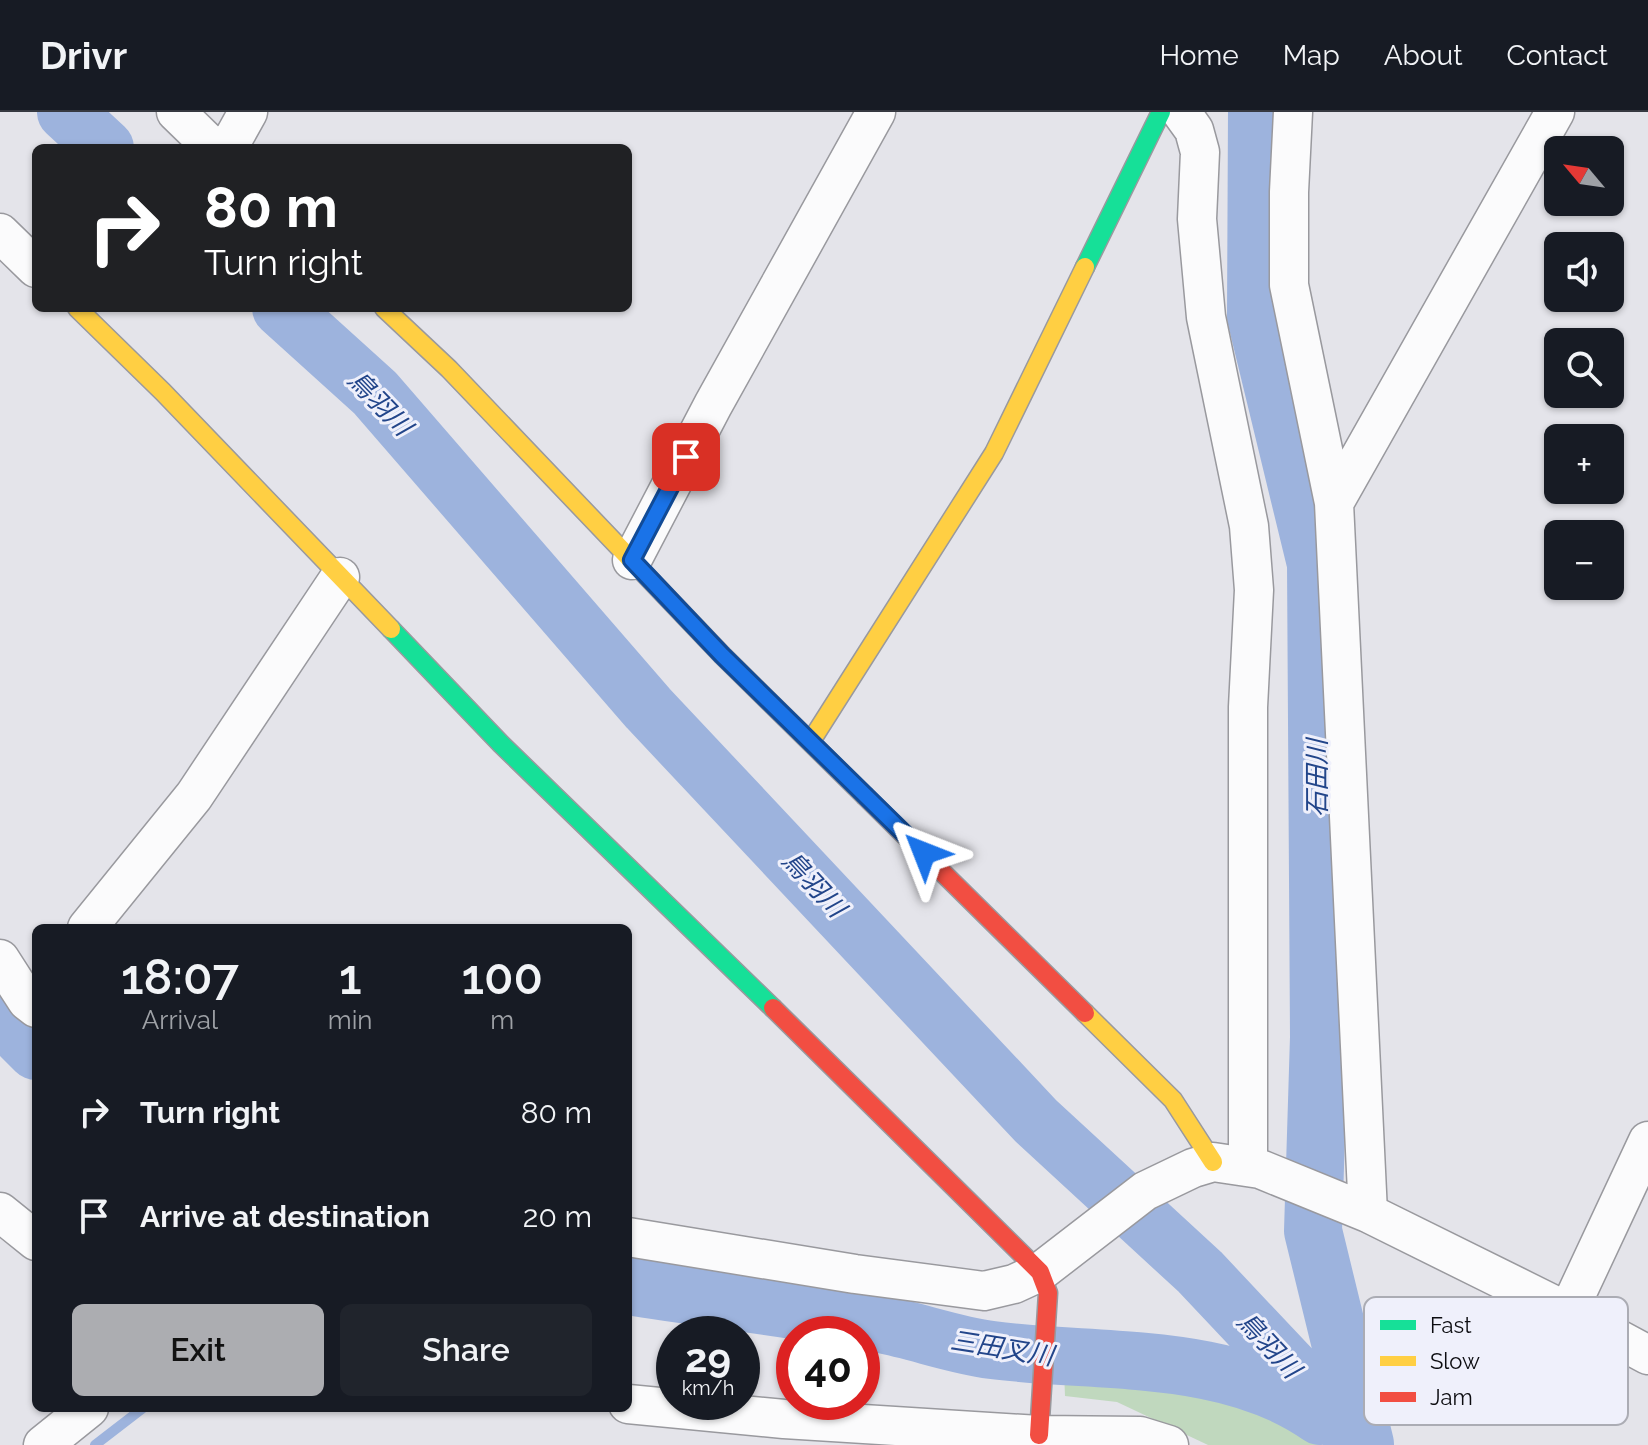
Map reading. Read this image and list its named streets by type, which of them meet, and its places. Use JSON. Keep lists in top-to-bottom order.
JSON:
{
  "water": ["鳥羽川", "石田川", "三田叉川"],
  "legend": ["Fast", "Slow", "Jam"],
  "north": "top left",
  "page": {
    "header": "Drivr",
    "nav": [
      "Home",
      "Map",
      "About",
      "Contact"
    ],
    "map_buttons": ["+", "−"],
    "turn": ["80 m", "Turn right"],
    "eta": [
      "18:07",
      "Arrival",
      "1",
      "min",
      "100",
      "m"
    ],
    "list": [
      {
        "name": "Turn right",
        "value": "80 m"
      },
      {
        "name": "Arrive at destination",
        "value": "20 m"
      }
    ],
    "buttons": ["Exit", "Share"],
    "speed": "29 km/h",
    "limit": "40"
  }
}
